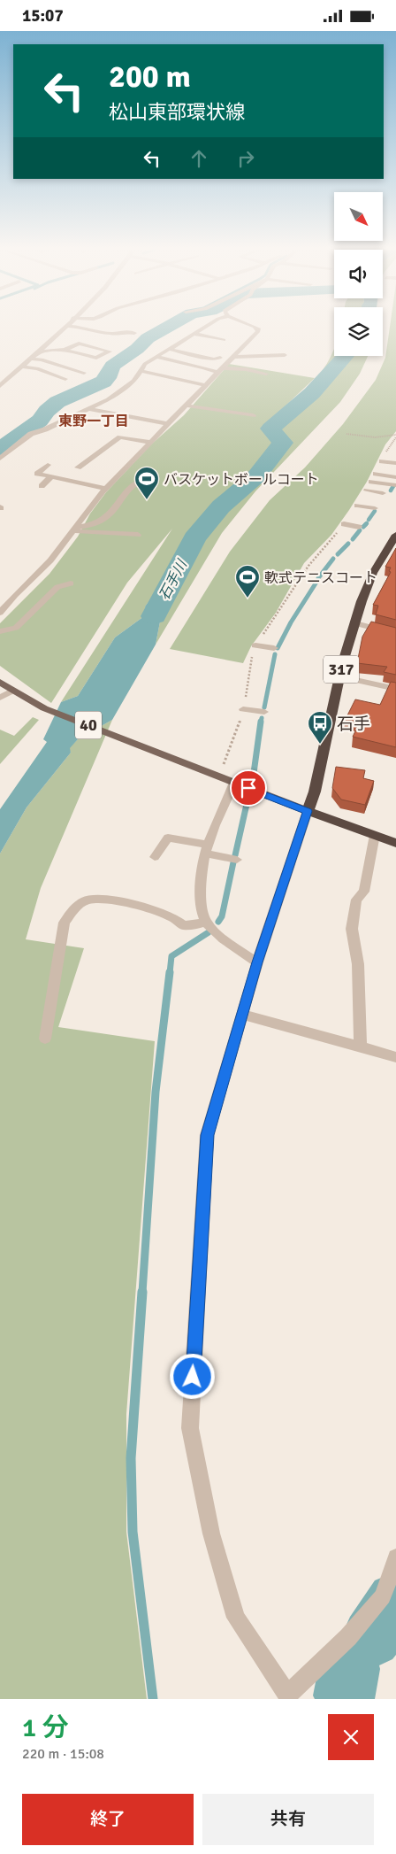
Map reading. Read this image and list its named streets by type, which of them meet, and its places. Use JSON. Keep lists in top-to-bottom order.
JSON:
{
  "streets": {
    "highway": ["317"],
    "main road": ["40"]
  },
  "crossings": [
    ["317", "40"]
  ],
  "districts": ["東野一丁目"],
  "water": ["石手川"],
  "places": {
    "sports": ["バスケットボールコート", "軟式テニスコート"],
    "bus stop": ["石手"]
  },
  "north": "bottom right",
  "page": {
    "status": "15:07",
    "turn": ["200 m", "松山東部環状線"],
    "heading": ["1 分", "220 m · 15:08"],
    "buttons": ["終了", "共有"]
  }
}
